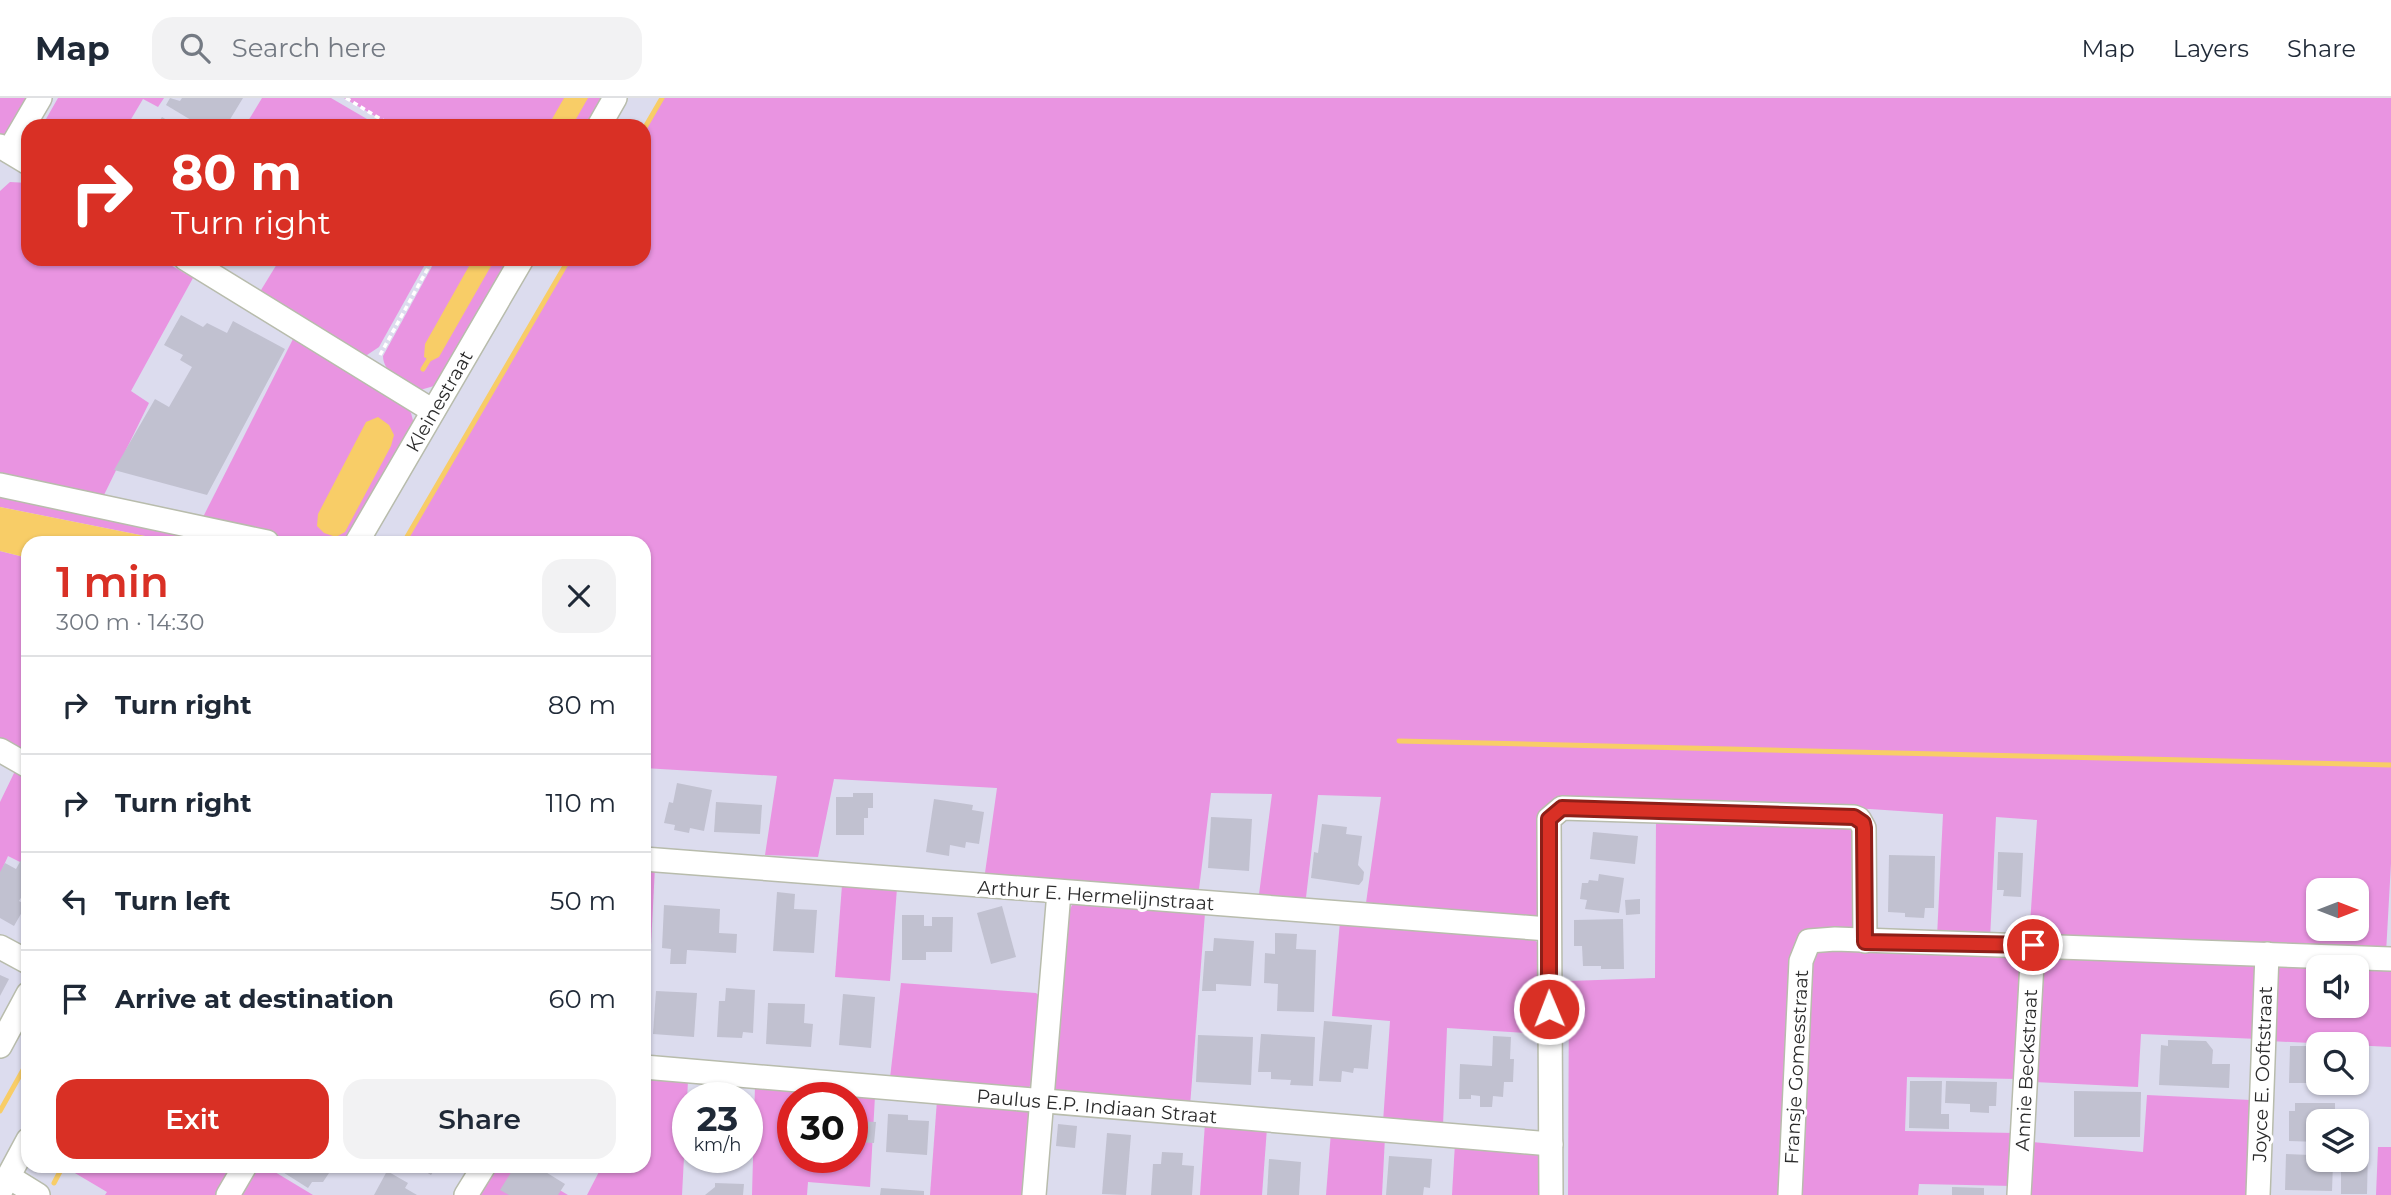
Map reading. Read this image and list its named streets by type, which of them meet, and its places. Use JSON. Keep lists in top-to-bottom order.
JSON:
{
  "streets": {
    "street": [
      "Kleinestraat",
      "Arthur E. Hermelijnstraat",
      "Fransje Gomesstraat",
      "Annie Beckstraat",
      "Joyce E. Ooftstraat",
      "Paulus E.P. Indiaan Straat"
    ]
  },
  "north": "right",
  "page": {
    "header": "Map",
    "search": "Search here",
    "nav": ["Map", "Layers", "Share"],
    "turn": ["80 m", "Turn right"],
    "heading": ["1 min", "300 m · 14:30"],
    "list": [
      {
        "name": "Turn right",
        "value": "80 m"
      },
      {
        "name": "Turn right",
        "value": "110 m"
      },
      {
        "name": "Turn left",
        "value": "50 m"
      },
      {
        "name": "Arrive at destination",
        "value": "60 m"
      }
    ],
    "buttons": ["Exit", "Share"],
    "speed": "23 km/h",
    "limit": "30"
  }
}
